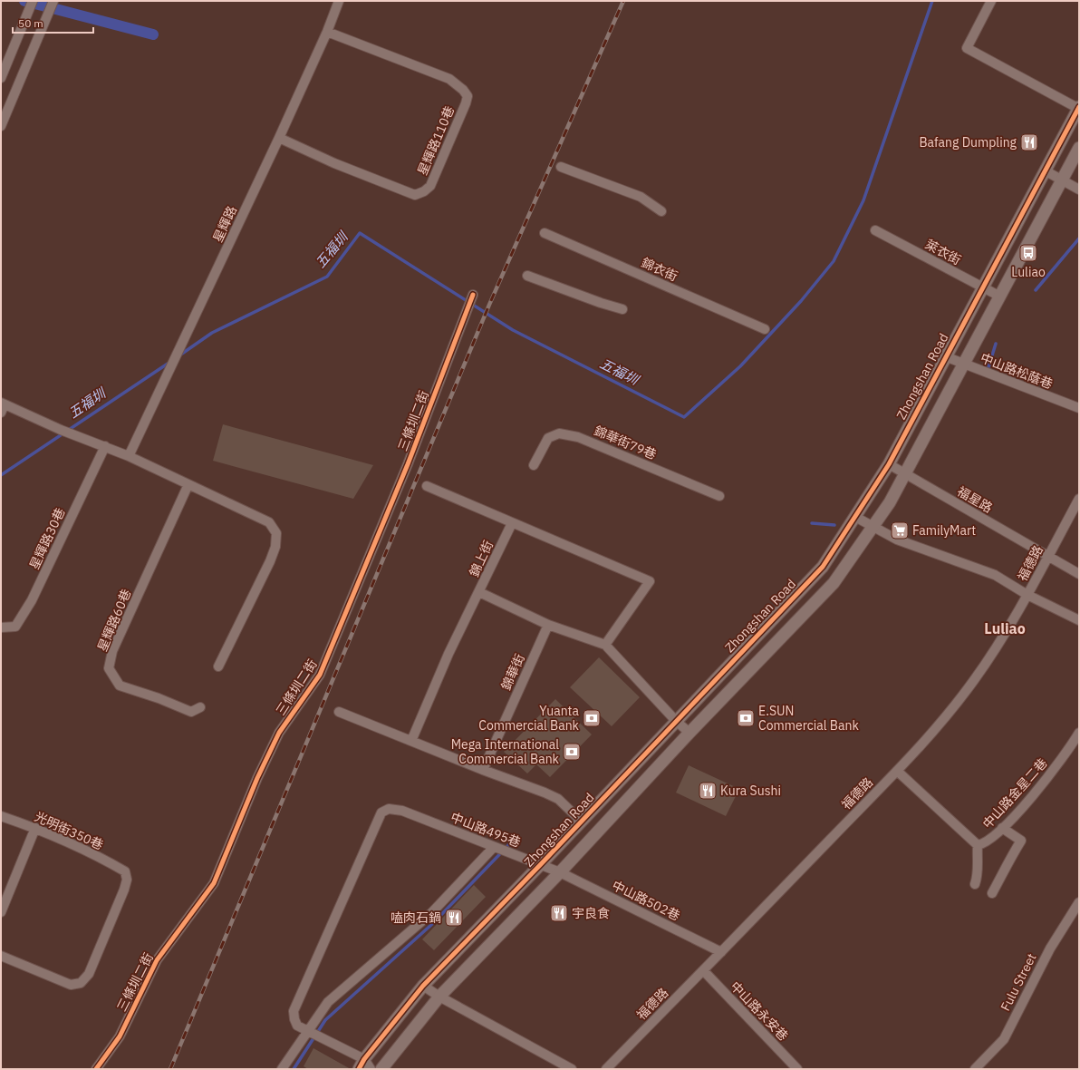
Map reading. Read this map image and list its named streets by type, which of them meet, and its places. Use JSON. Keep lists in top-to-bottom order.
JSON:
{
  "streets": {
    "street": [
      "星輝路110巷",
      "星輝路",
      "萊衣街",
      "錦衣街",
      "中山路松蔭巷",
      "Zhongshan Road",
      "三條圳二街",
      "錦華街79巷",
      "福星路",
      "星輝路30巷",
      "錦上街",
      "福德路",
      "星輝路60巷",
      "錦華街",
      "中山路金星二巷",
      "中山路495巷",
      "光明街350巷",
      "中山路502巷",
      "Fulu Street",
      "中山路永安巷"
    ]
  },
  "crossings": [
    ["星輝路110巷", "星輝路"],
    ["萊衣街", "Zhongshan Road"],
    ["中山路松蔭巷", "Zhongshan Road"],
    ["Zhongshan Road", "福星路"],
    ["Zhongshan Road", "中山路495巷"],
    ["福星路", "福德路"],
    ["福德路", "中山路金星二巷"],
    ["福德路", "中山路502巷"],
    ["福德路", "中山路永安巷"],
    ["中山路495巷", "中山路502巷"]
  ],
  "districts": ["Luliao"],
  "water": ["五福圳"],
  "places": {
    "restaurant": [
      "Bafang Dumpling",
      "Kura Sushi",
      "宇良食",
      "嗑肉石鍋"
    ],
    "bus stop": ["Luliao"],
    "supermarket": ["FamilyMart"],
    "bank": ["Yuanta Commercial Bank", "E.SUN Commercial Bank", "Mega International Commercial Bank"]
  },
  "scale_bar": "50 m"
}
